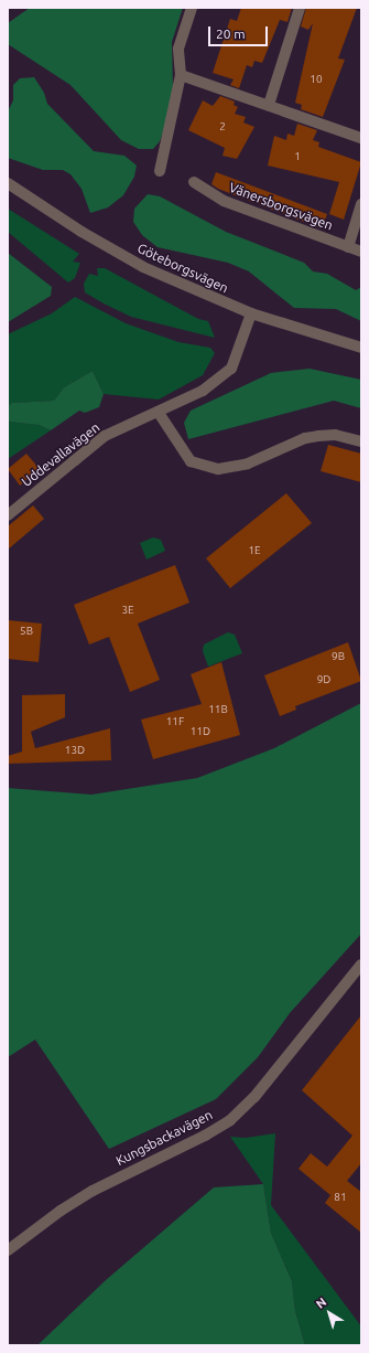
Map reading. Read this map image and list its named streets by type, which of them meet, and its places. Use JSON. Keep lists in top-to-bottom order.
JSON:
{
  "streets": {
    "street": [
      "Vänersborgsvägen",
      "Göteborgsvägen",
      "Uddevallavägen",
      "Kungsbackavägen"
    ]
  },
  "crossings": [
    ["Göteborgsvägen", "Uddevallavägen"]
  ],
  "house_numbers": [
    "10",
    "2",
    "1",
    "1E",
    "3E",
    "5B",
    "9B",
    "9D",
    "11B",
    "11F",
    "11D",
    "13D",
    "81"
  ],
  "scale_bar": "20 m",
  "north": "top left"
}
